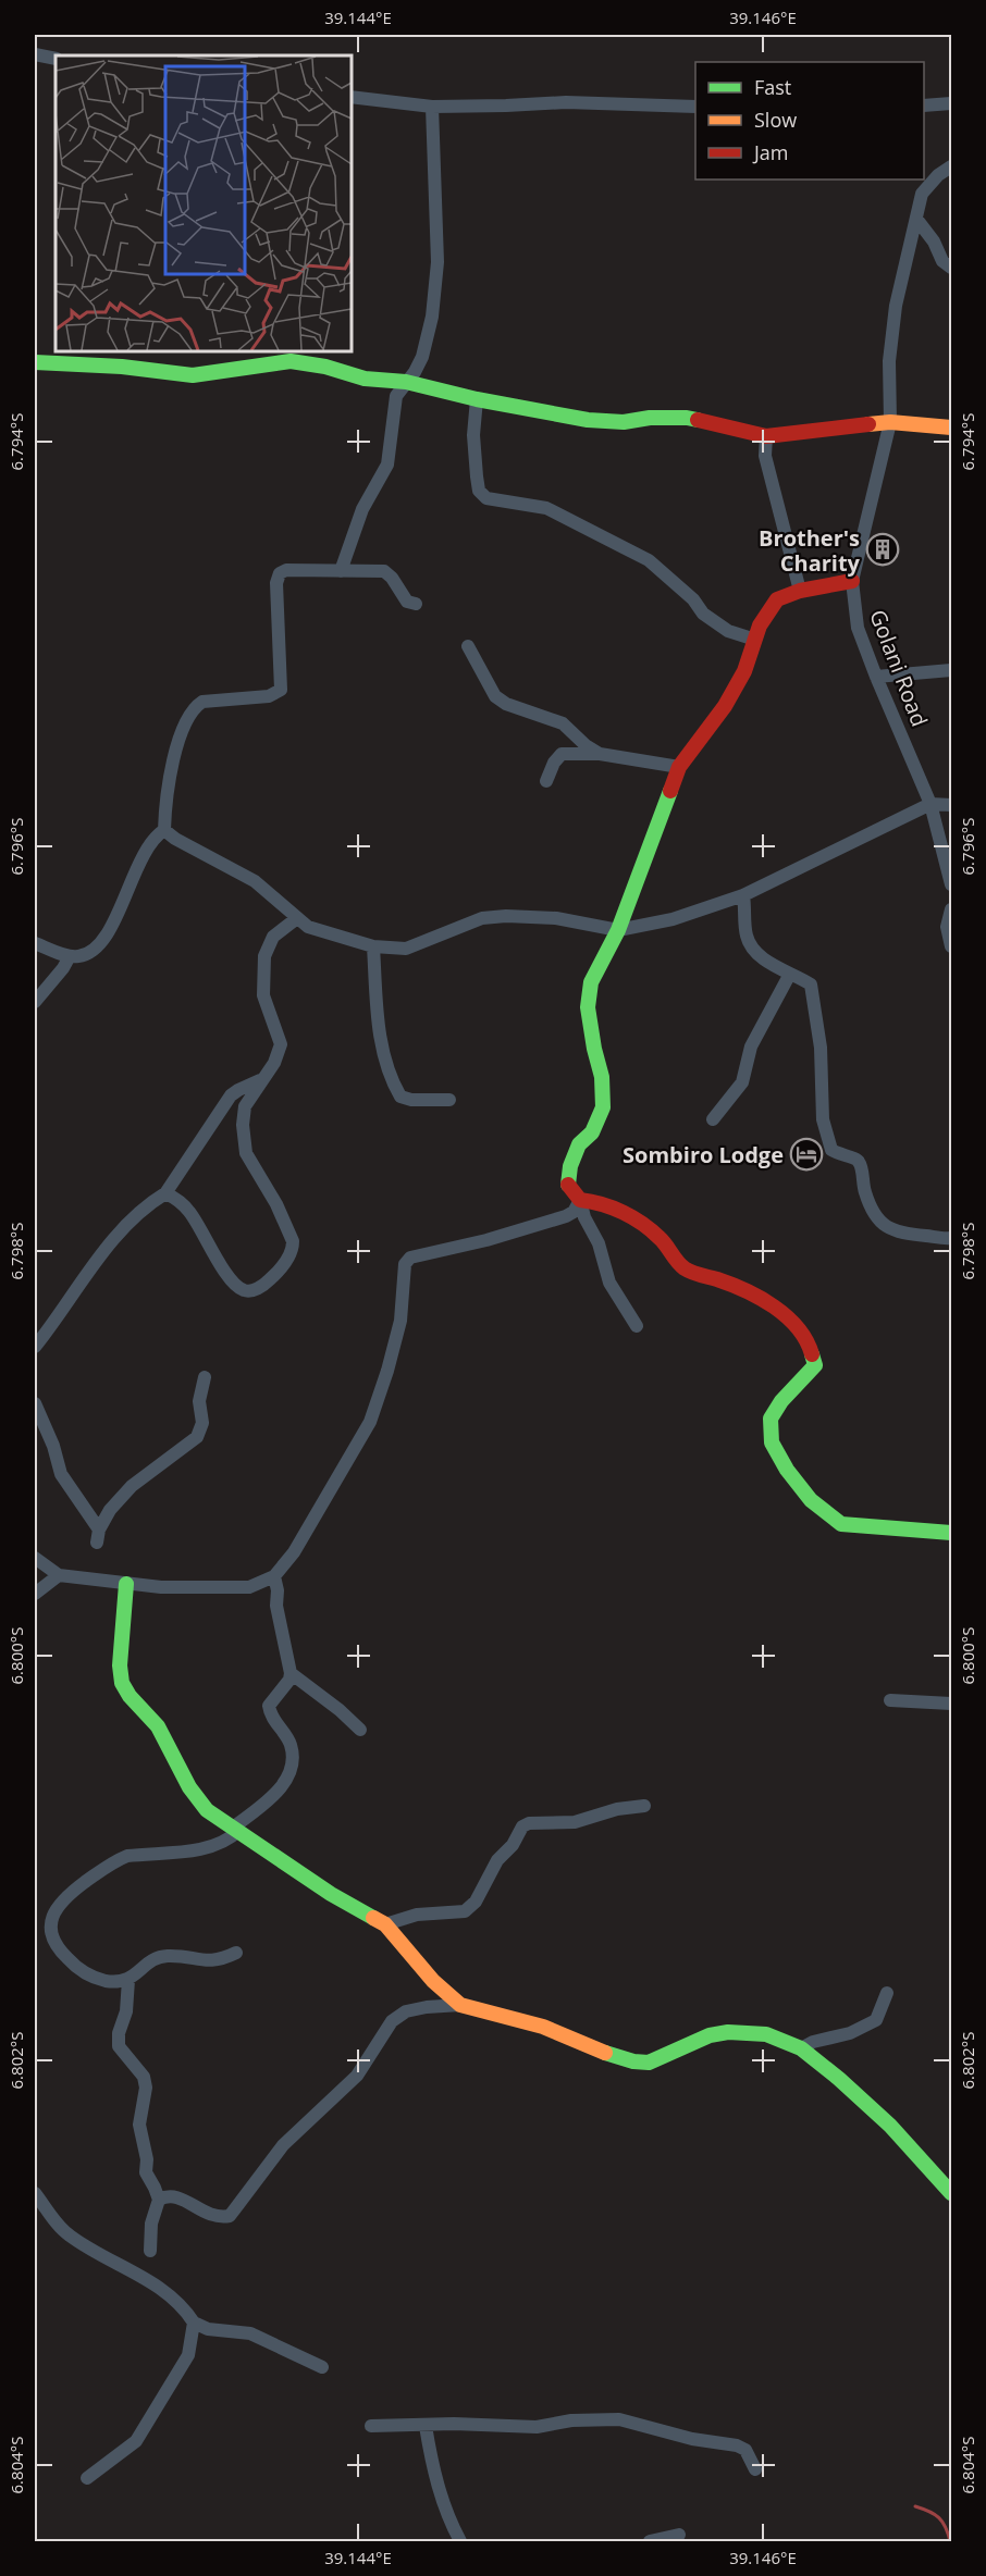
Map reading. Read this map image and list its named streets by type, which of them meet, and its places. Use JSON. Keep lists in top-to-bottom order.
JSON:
{
  "streets": {
    "street": ["Golani Road"]
  },
  "places": {
    "building": ["Brother's Charity"],
    "hotel": ["Sombiro Lodge"]
  },
  "legend": ["Fast", "Slow", "Jam"],
  "coordinates": [
    "39.144°E",
    "39.146°E",
    "6.794°S",
    "6.796°S",
    "6.798°S",
    "6.800°S",
    "6.802°S",
    "6.804°S"
  ]
}
